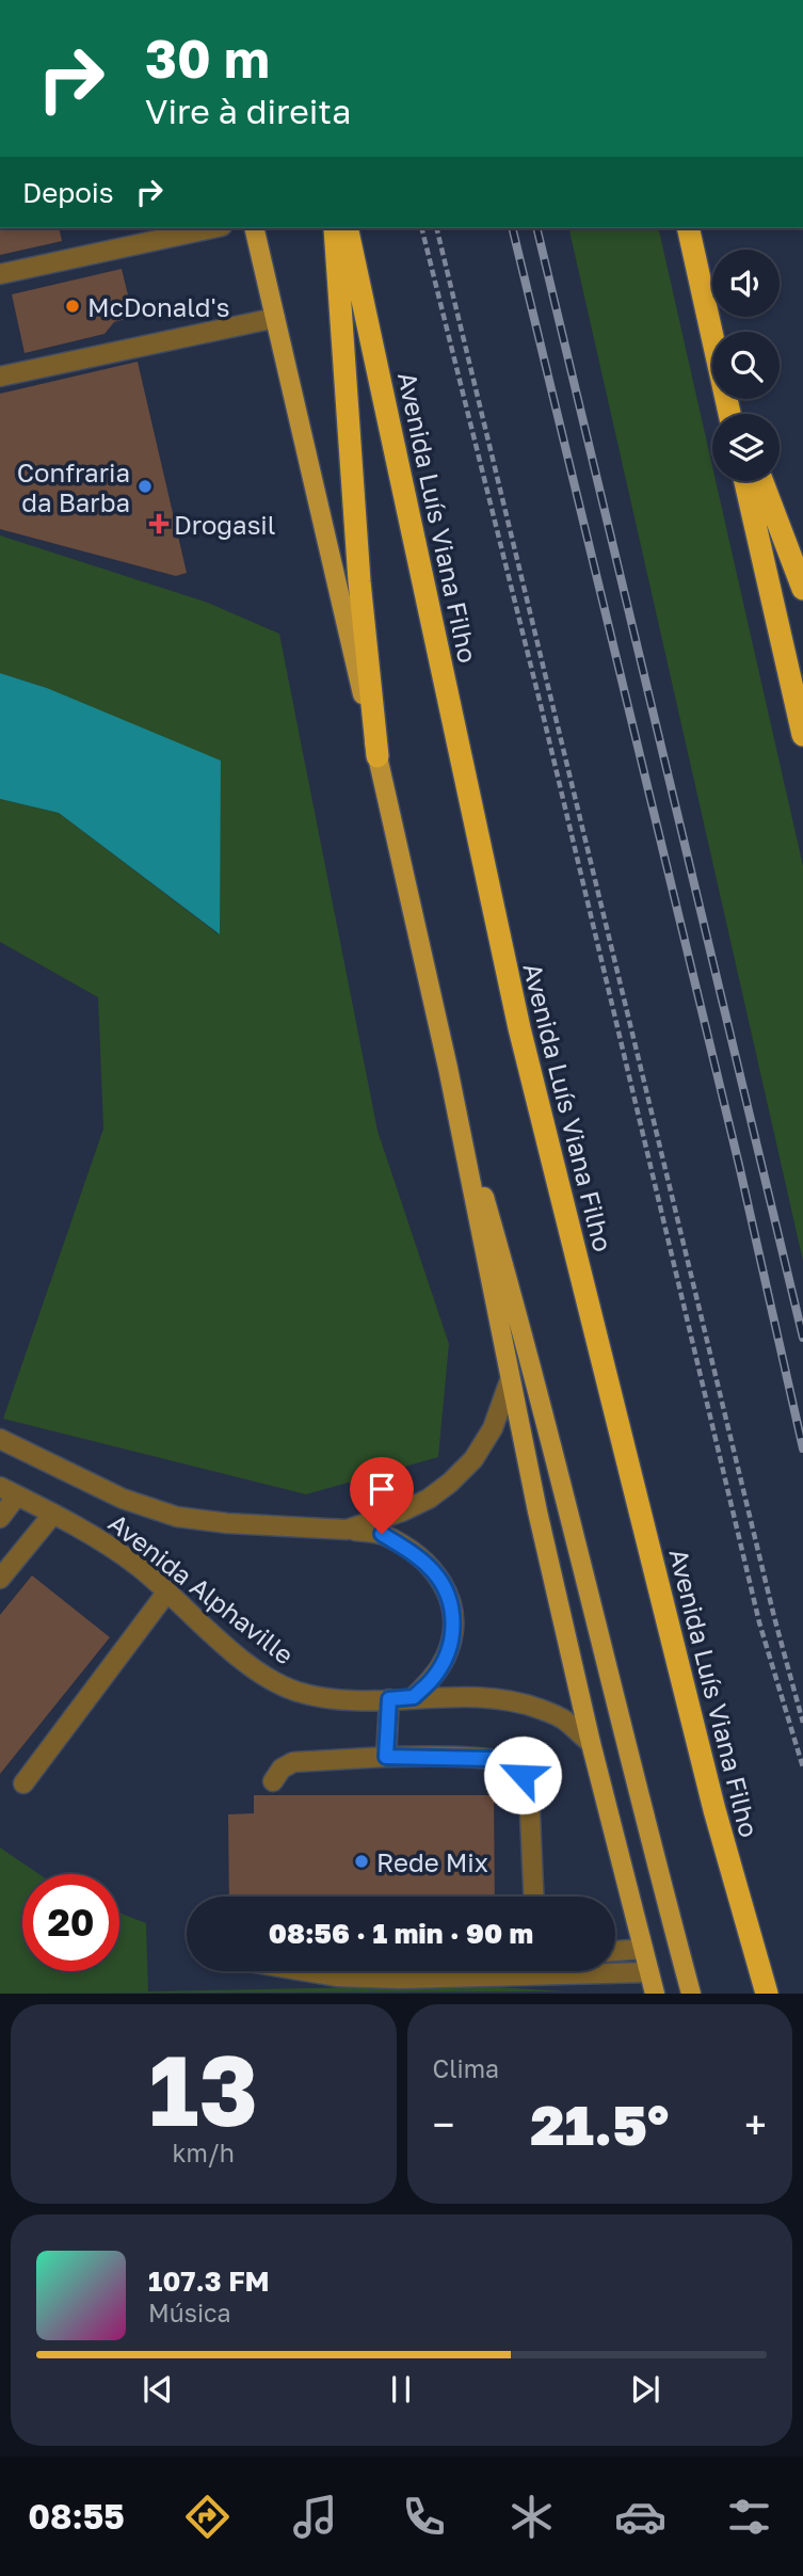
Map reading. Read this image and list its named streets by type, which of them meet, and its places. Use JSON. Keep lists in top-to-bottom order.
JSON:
{
  "streets": {
    "highway": ["Avenida Luís Viana Filho"],
    "street": ["Avenida Alphaville"]
  },
  "places": {
    "other": ["McDonald's", "Confraria da Barba", "Rede Mix"],
    "health": ["Drogasil"]
  },
  "page": {
    "turn": ["30 m", "Vire à direita"],
    "then": "Depois",
    "limit": "20",
    "trip": "08:56 · 1 min · 90 m",
    "tile": [
      ["13", "km/h"],
      "Clima"
    ],
    "heat": ["−", "21.5°", "+"],
    "song": ["107.3 FM", "Música"],
    "tabs": "08:55"
  }
}
